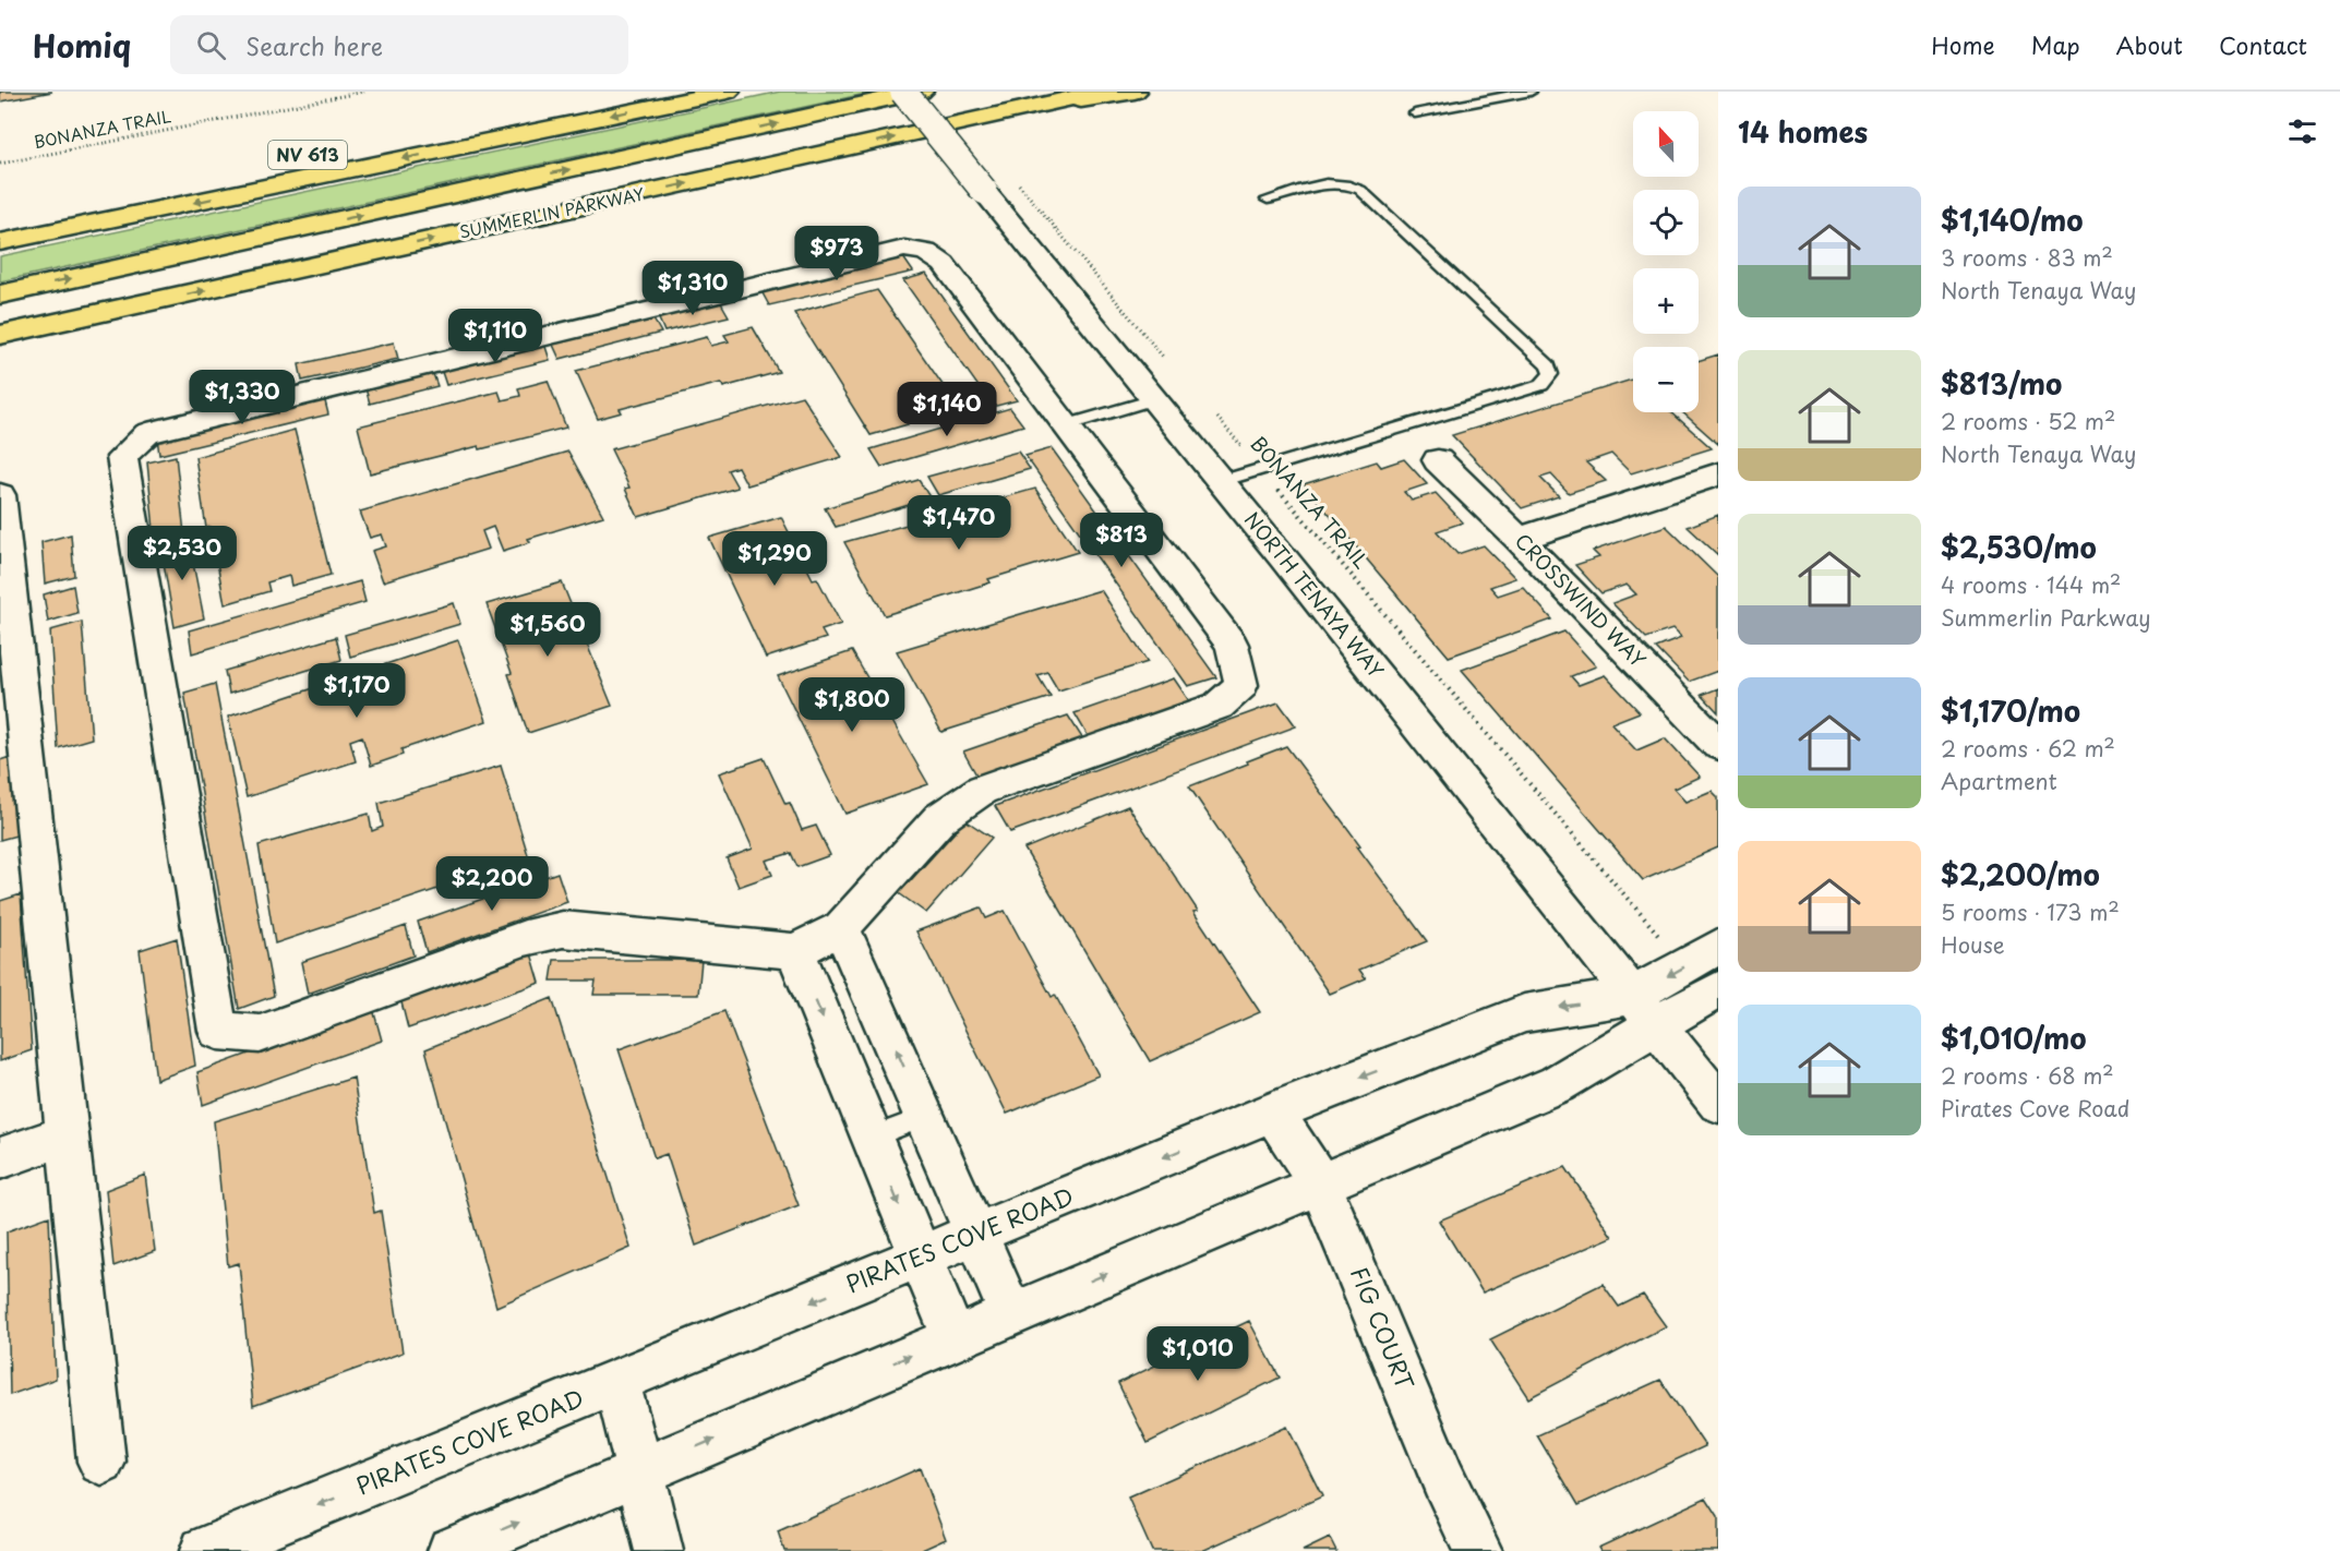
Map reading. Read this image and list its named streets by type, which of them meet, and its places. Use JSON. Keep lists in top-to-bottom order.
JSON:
{
  "streets": {
    "highway": ["SUMMERLIN PARKWAY"],
    "street": [
      "NORTH TENAYA WAY",
      "CROSSWIND WAY",
      "PIRATES COVE ROAD",
      "FIG COURT"
    ],
    "path": ["BONANZA TRAIL"]
  },
  "crossings": [
    ["NORTH TENAYA WAY", "PIRATES COVE ROAD"],
    ["PIRATES COVE ROAD", "FIG COURT"]
  ],
  "north": "top",
  "page": {
    "header": "Homiq",
    "search": "Search here",
    "nav": [
      "Home",
      "Map",
      "About",
      "Contact"
    ],
    "heading": "14 homes",
    "map_buttons": ["+", "−"],
    "list": [
      {
        "name": "$1,140/mo",
        "note": "3 rooms · 83 m² · North Tenaya Way"
      },
      {
        "name": "$813/mo",
        "note": "2 rooms · 52 m² · North Tenaya Way"
      },
      {
        "name": "$2,530/mo",
        "note": "4 rooms · 144 m² · Summerlin Parkway"
      },
      {
        "name": "$1,170/mo",
        "note": "2 rooms · 62 m² · Apartment"
      },
      {
        "name": "$2,200/mo",
        "note": "5 rooms · 173 m² · House"
      },
      {
        "name": "$1,010/mo",
        "note": "2 rooms · 68 m² · Pirates Cove Road"
      }
    ],
    "price": [
      "$973",
      "$1,310",
      "$1,110",
      "$1,330",
      "$1,140",
      "$1,470",
      "$813",
      "$2,530",
      "$1,290",
      "$1,560",
      "$1,170",
      "$1,800",
      "$2,200",
      "$1,010"
    ]
  }
}
